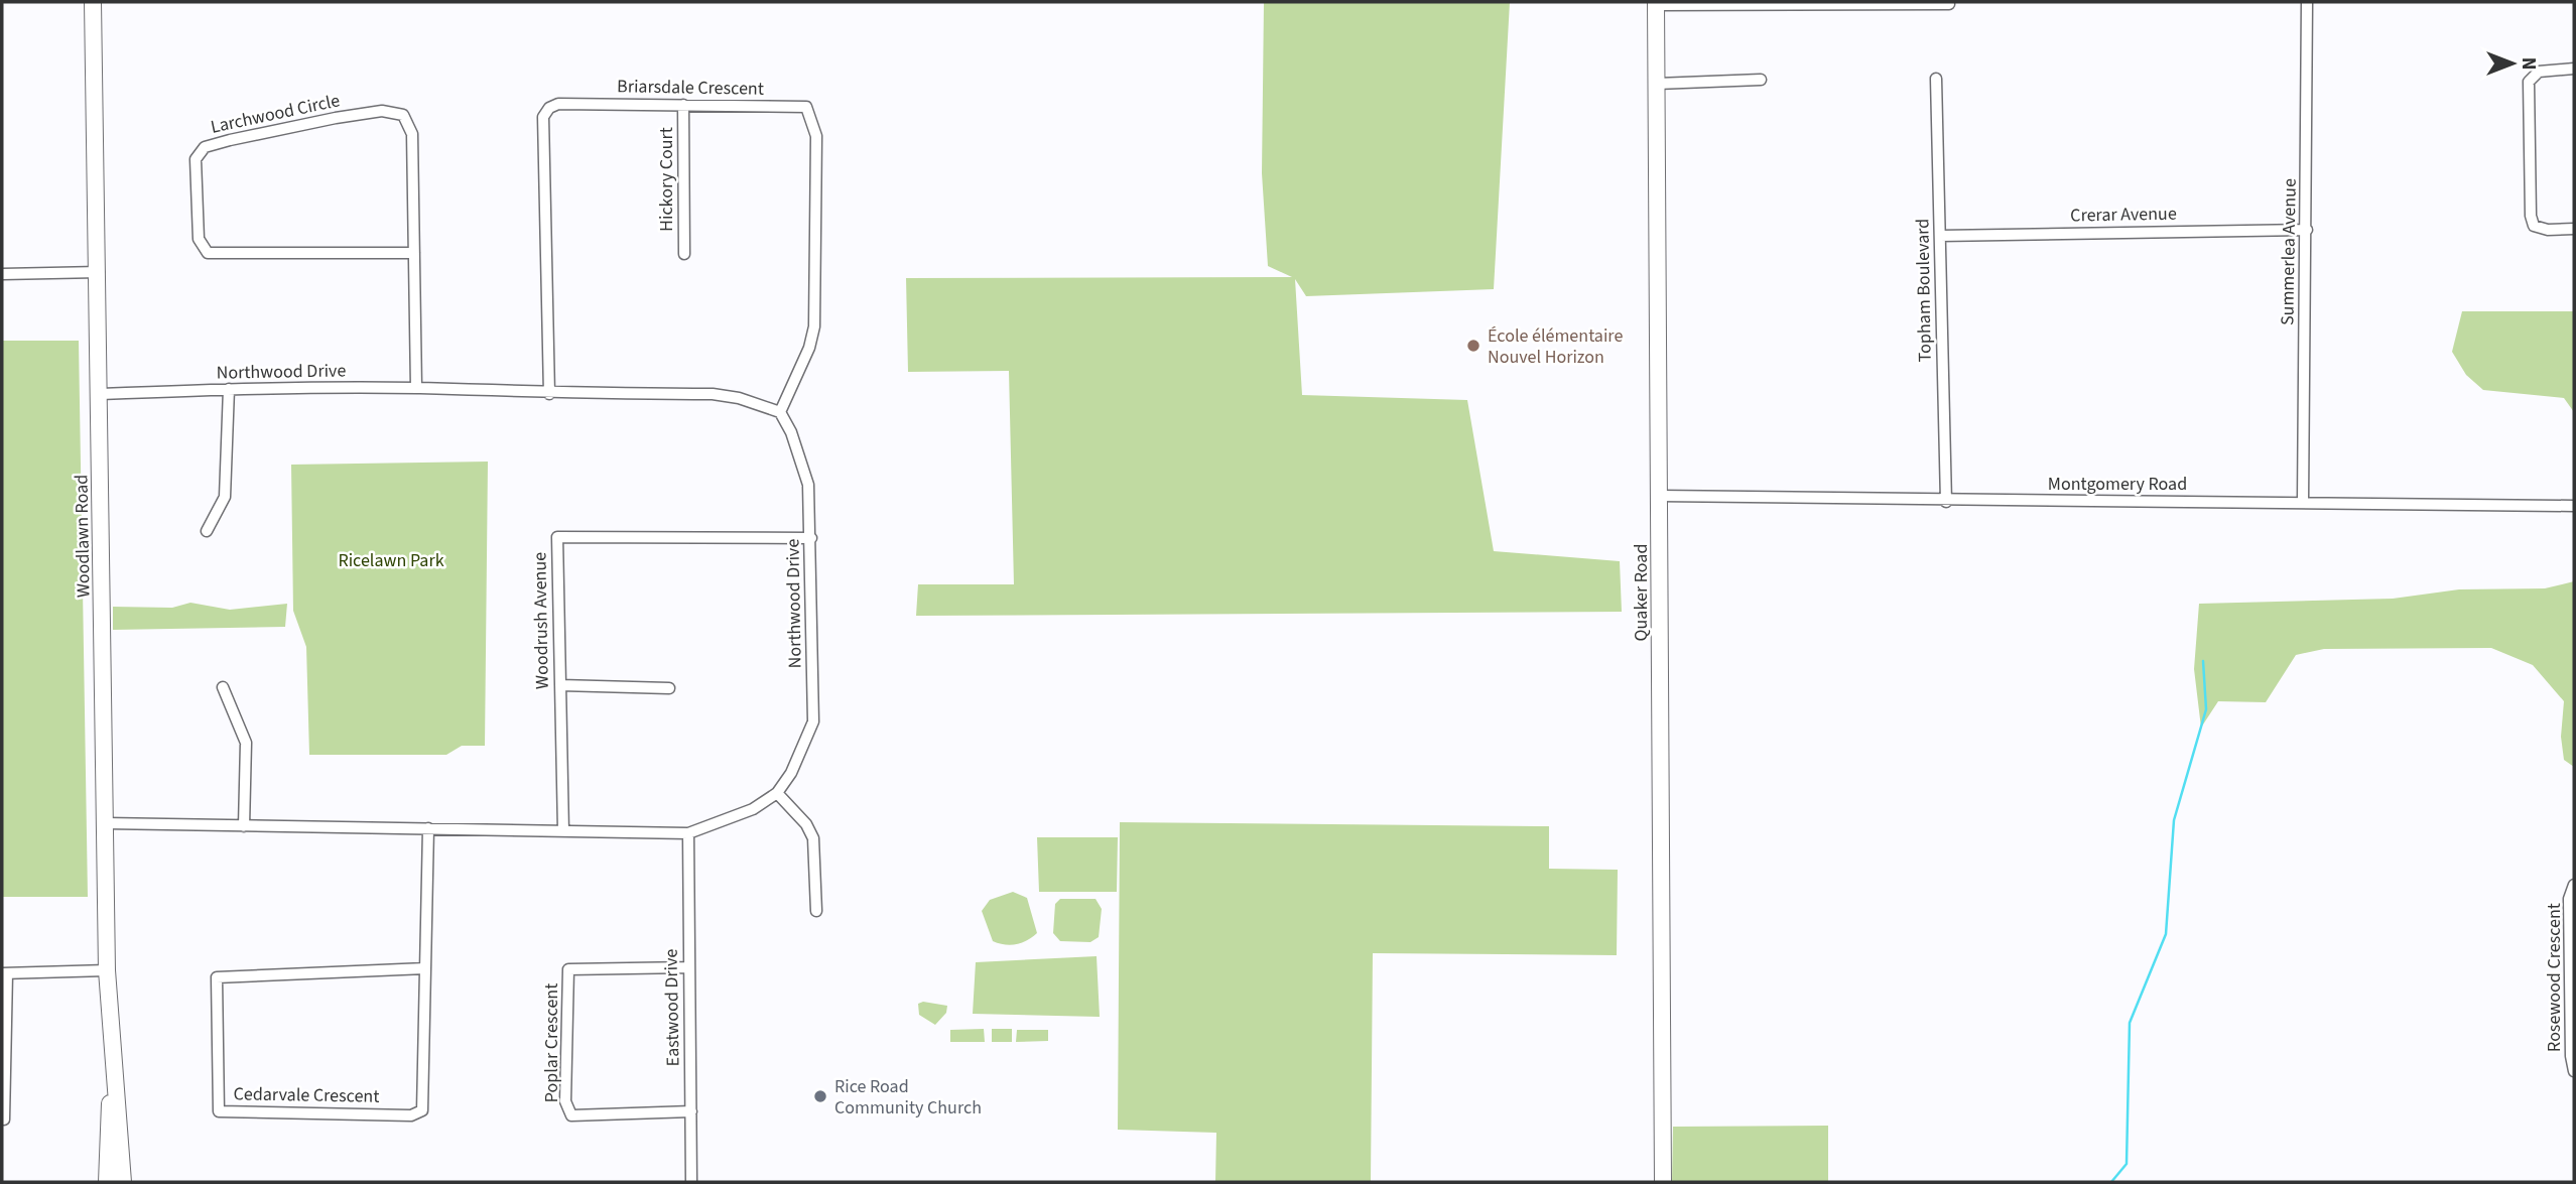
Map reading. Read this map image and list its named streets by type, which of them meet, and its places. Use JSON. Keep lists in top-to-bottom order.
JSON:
{
  "streets": {
    "main road": ["Woodlawn Road", "Quaker Road"],
    "street": [
      "Briarsdale Crescent",
      "Larchwood Circle",
      "Hickory Court",
      "Crerar Avenue",
      "Summerlea Avenue",
      "Topham Boulevard",
      "Northwood Drive",
      "Montgomery Road",
      "Woodrush Avenue",
      "Rosewood Crescent",
      "Eastwood Drive",
      "Poplar Crescent",
      "Cedarvale Crescent"
    ]
  },
  "crossings": [
    ["Briarsdale Crescent", "Hickory Court"],
    ["Briarsdale Crescent", "Northwood Drive"],
    ["Larchwood Circle", "Northwood Drive"],
    ["Crerar Avenue", "Summerlea Avenue"],
    ["Crerar Avenue", "Topham Boulevard"],
    ["Summerlea Avenue", "Montgomery Road"],
    ["Topham Boulevard", "Montgomery Road"],
    ["Northwood Drive", "Woodlawn Road"],
    ["Northwood Drive", "Woodrush Avenue"],
    ["Montgomery Road", "Quaker Road"],
    ["Eastwood Drive", "Poplar Crescent"]
  ],
  "parks": ["Ricelawn Park"],
  "places": ["École élémentaire Nouvel Horizon", "Rice Road Community Church"],
  "north": "right"
}
